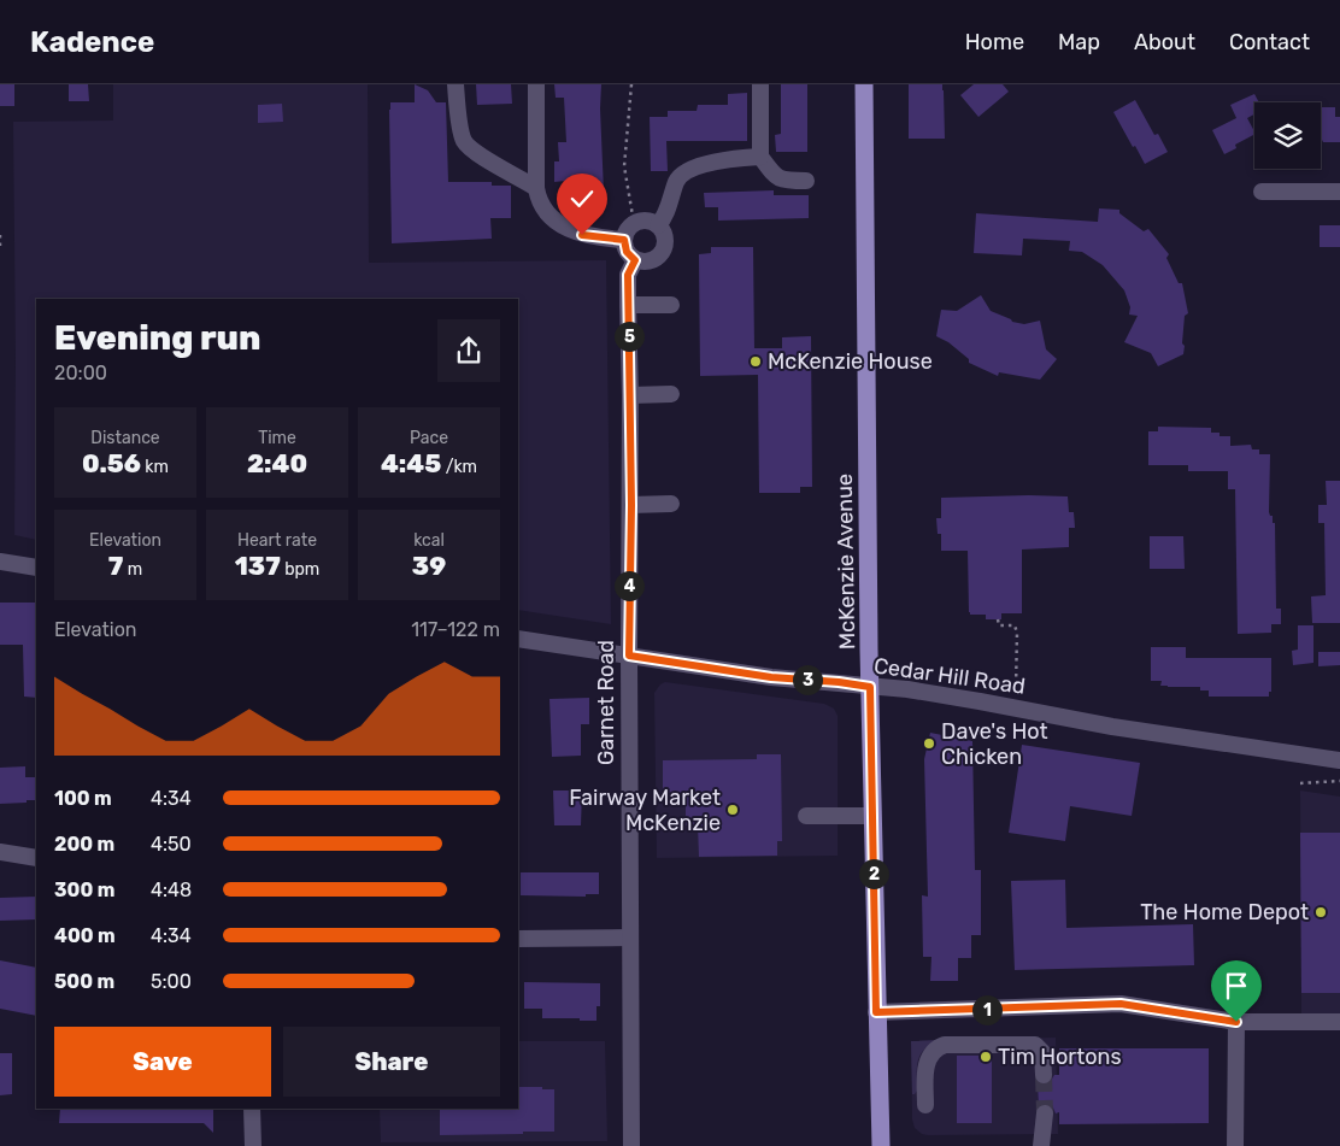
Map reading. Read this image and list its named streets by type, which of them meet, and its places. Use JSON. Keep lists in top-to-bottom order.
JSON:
{
  "streets": {
    "main road": ["McKenzie Avenue"],
    "street": ["Cedar Hill Road", "Garnet Road"]
  },
  "crossings": [
    ["McKenzie Avenue", "Cedar Hill Road"],
    ["Cedar Hill Road", "Garnet Road"]
  ],
  "places": [
    "McKenzie House",
    "Dave's Hot Chicken",
    "Fairway Market McKenzie",
    "The Home Depot",
    "Tim Hortons"
  ],
  "page": {
    "header": "Kadence",
    "nav": [
      "Home",
      "Map",
      "About",
      "Contact"
    ],
    "heading": ["Evening run", "20:00"],
    "pins": [
      "5",
      "4",
      "3",
      "2",
      "1"
    ],
    "stats": [
      ["Distance", "0.56 km"],
      ["Time", "2:40"],
      ["Pace", "4:45 /km"],
      ["Elevation", "7 m"],
      ["Heart rate", "137 bpm"],
      ["kcal", "39"]
    ],
    "chart": ["Elevation", "117–122 m"],
    "list": [
      {
        "name": "100 m",
        "note": "4:34"
      },
      {
        "name": "200 m",
        "note": "4:50"
      },
      {
        "name": "300 m",
        "note": "4:48"
      },
      {
        "name": "400 m",
        "note": "4:34"
      },
      {
        "name": "500 m",
        "note": "5:00"
      }
    ],
    "buttons": ["Save", "Share"]
  }
}
